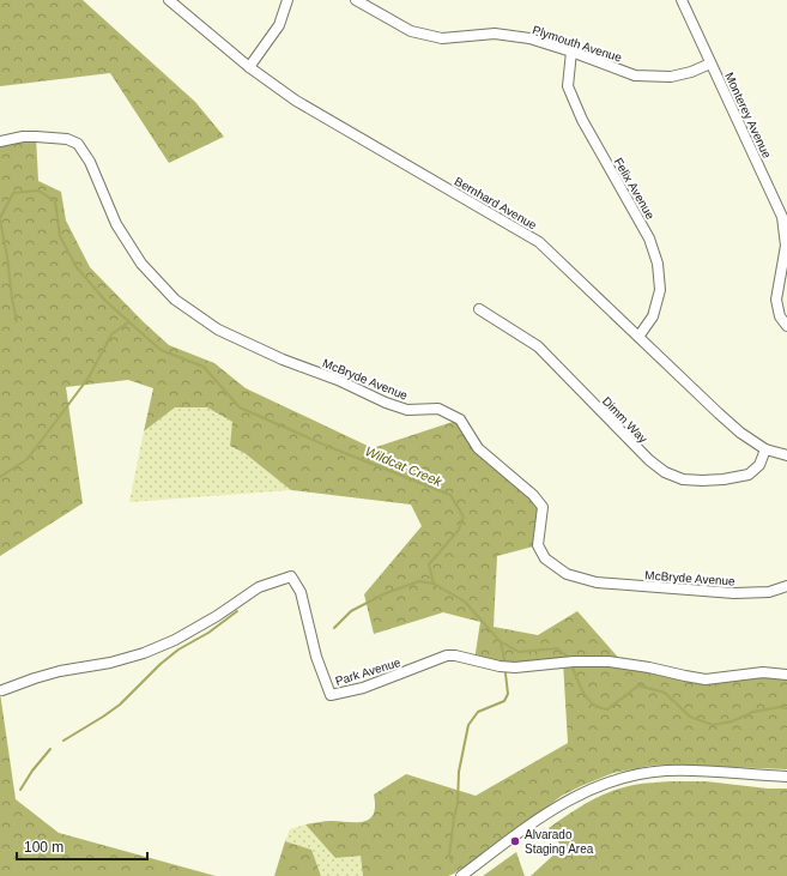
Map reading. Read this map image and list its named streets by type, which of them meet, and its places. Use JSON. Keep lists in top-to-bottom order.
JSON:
{
  "streets": {
    "street": [
      "Plymouth Avenue",
      "Monterey Avenue",
      "Felix Avenue",
      "Bernhard Avenue",
      "McBryde Avenue",
      "Dimm Way",
      "Park Avenue"
    ]
  },
  "crossings": [
    ["Plymouth Avenue", "Monterey Avenue"],
    ["Plymouth Avenue", "Felix Avenue"],
    ["Felix Avenue", "Bernhard Avenue"],
    ["Bernhard Avenue", "Dimm Way"]
  ],
  "water": ["Wildcat Creek"],
  "places": ["Alvarado Staging Area"],
  "scale_bar": "100 m"
}
